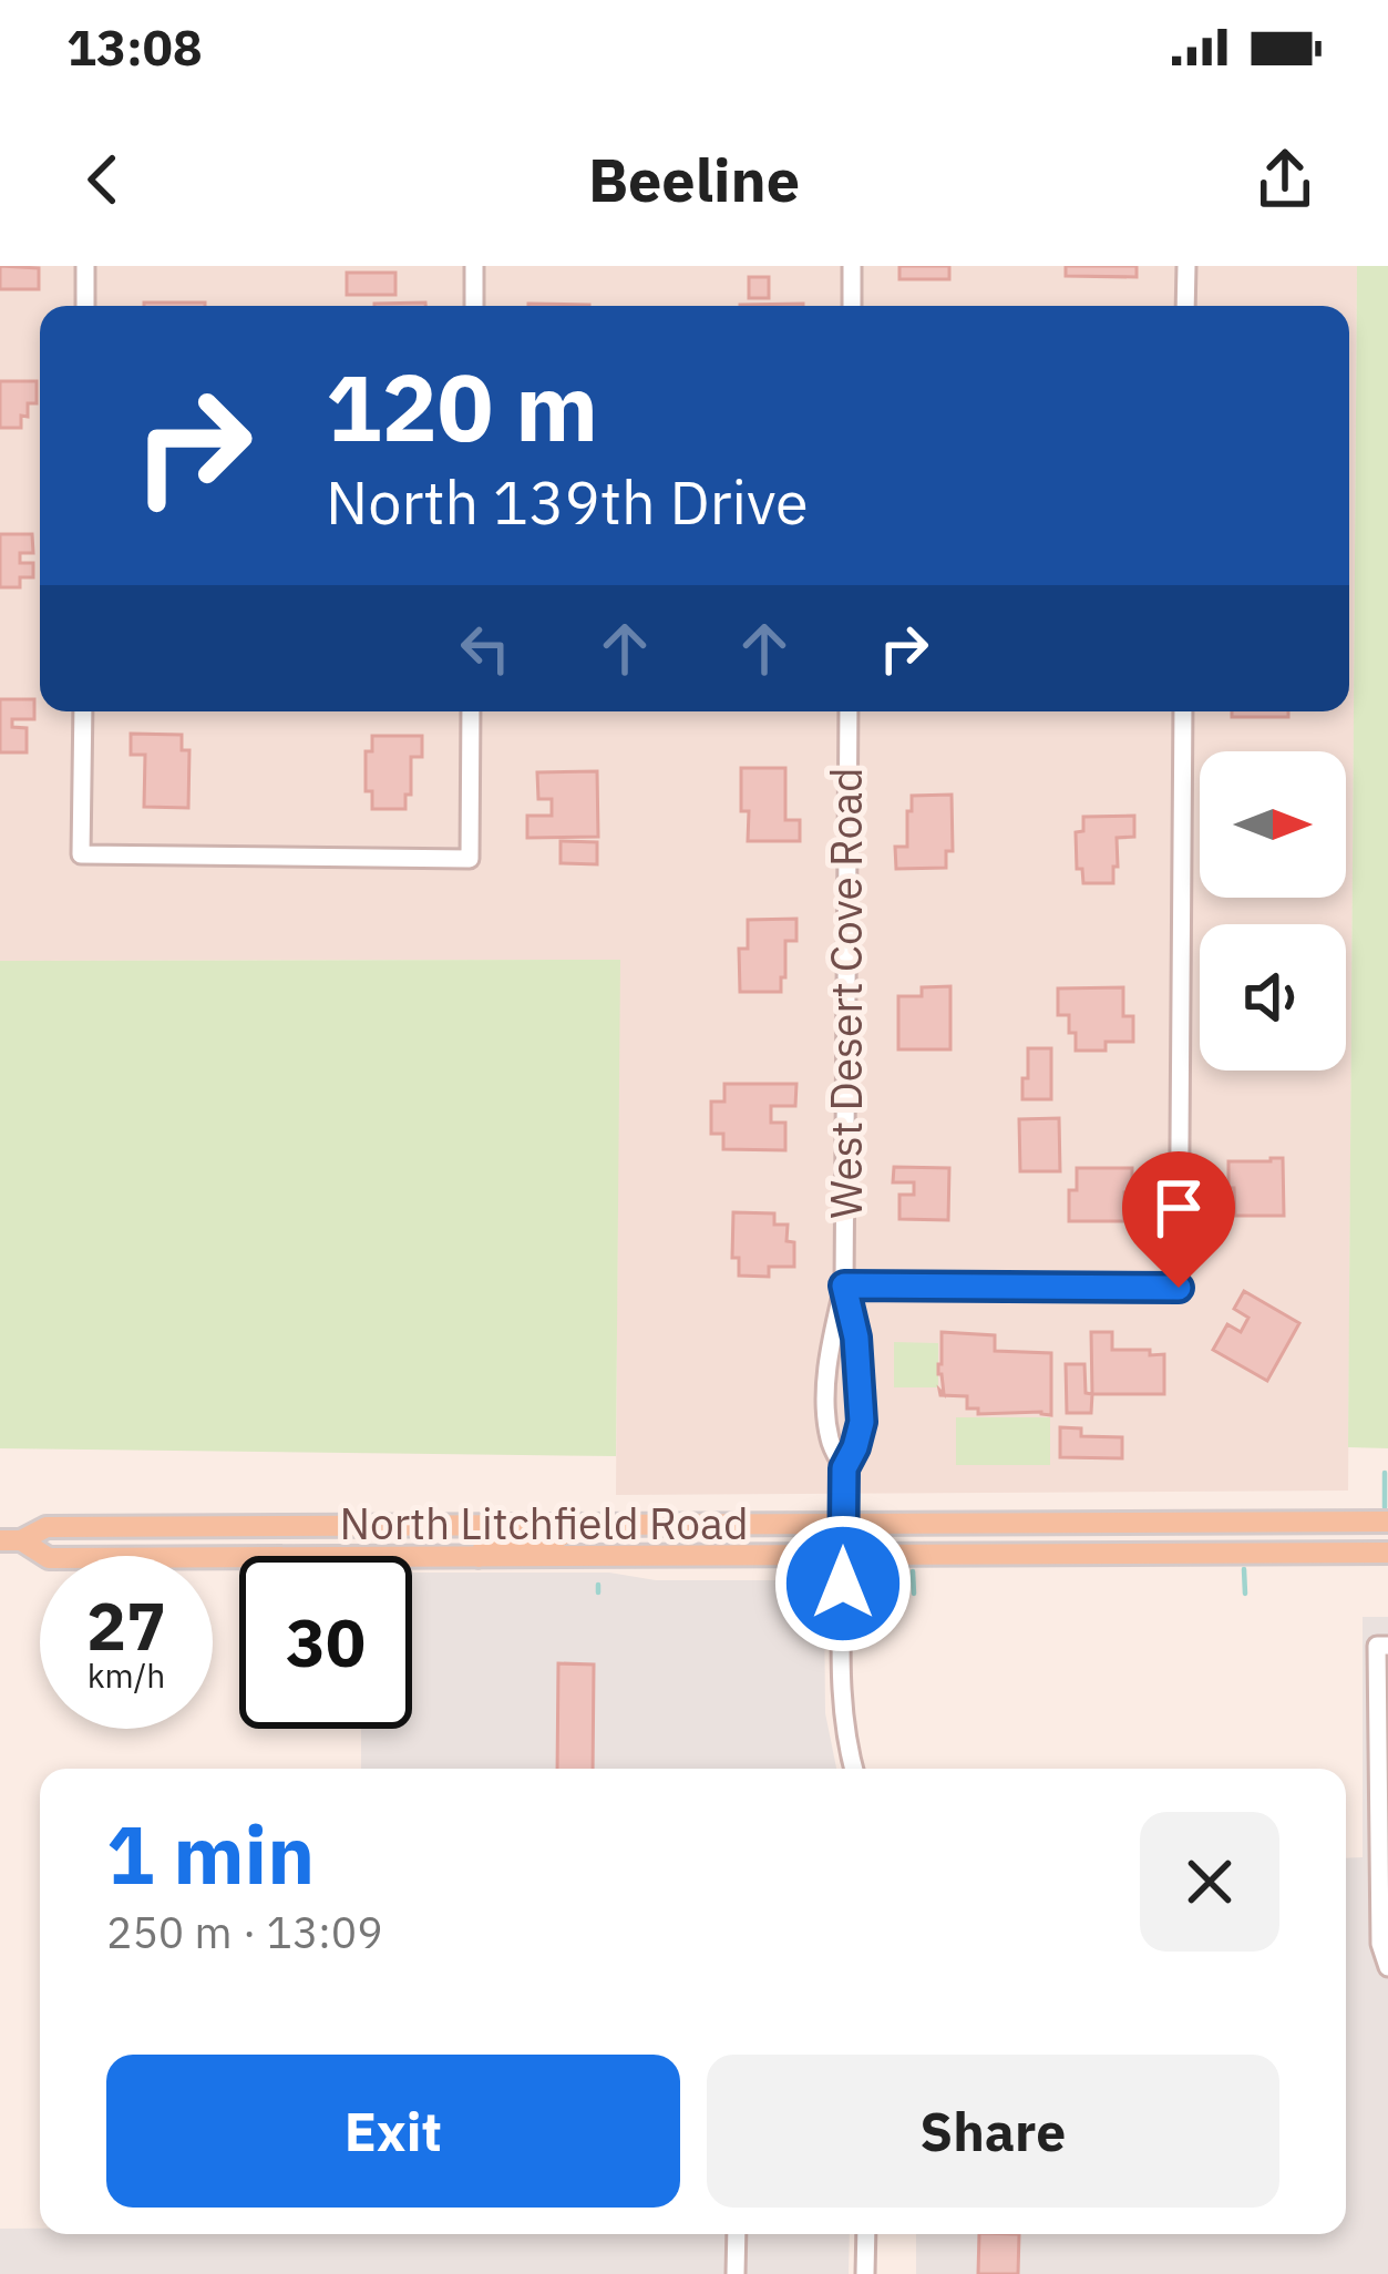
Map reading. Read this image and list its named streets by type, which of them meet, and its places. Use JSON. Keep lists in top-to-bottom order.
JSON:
{
  "streets": {
    "main road": ["North Litchfield Road"],
    "street": ["West Desert Cove Road"]
  },
  "crossings": [
    ["West Desert Cove Road", "North Litchfield Road"]
  ],
  "north": "right",
  "page": {
    "status": "13:08",
    "header": "Beeline",
    "turn": ["120 m", "North 139th Drive"],
    "speed": "27 km/h",
    "limit": "30",
    "heading": ["1 min", "250 m · 13:09"],
    "buttons": ["Exit", "Share"]
  }
}
